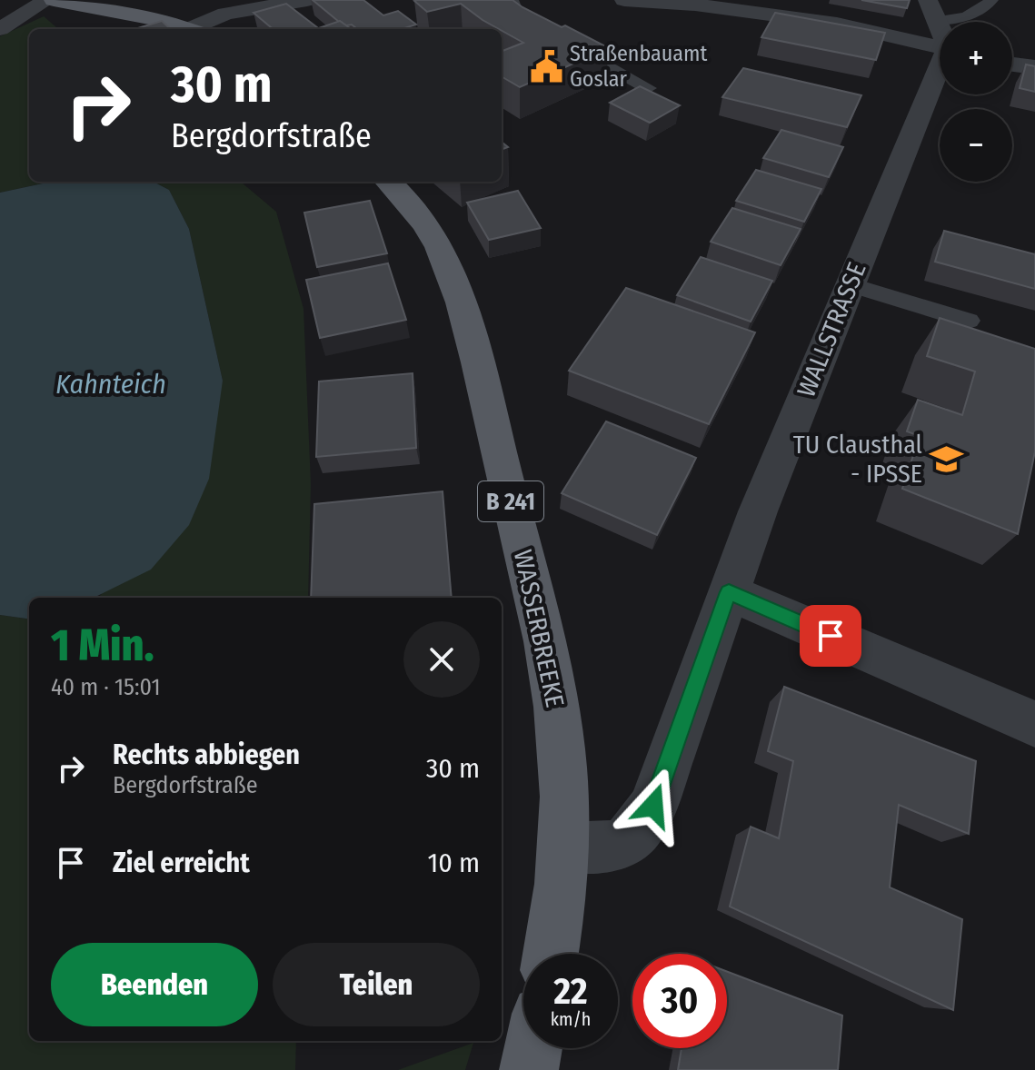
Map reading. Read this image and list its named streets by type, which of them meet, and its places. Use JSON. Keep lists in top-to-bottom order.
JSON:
{
  "streets": {
    "main road": ["B 241", "WASSERBREEKE"],
    "street": ["WALLSTRASSE"]
  },
  "crossings": [
    ["WALLSTRASSE", "B 241"],
    ["WALLSTRASSE", "WASSERBREEKE"],
    ["B 241", "WASSERBREEKE"]
  ],
  "water": ["Kahnteich"],
  "places": {
    "public building": ["Straßenbauamt Goslar"],
    "school or university": ["TU Clausthal - IPSSE"]
  },
  "page": {
    "map_buttons": ["+", "−"],
    "turn": ["30 m", "Bergdorfstraße"],
    "heading": ["1 Min.", "40 m · 15:01"],
    "list": [
      {
        "name": "Rechts abbiegen",
        "note": "Bergdorfstraße",
        "value": "30 m"
      },
      {
        "name": "Ziel erreicht",
        "value": "10 m"
      }
    ],
    "buttons": ["Beenden", "Teilen"],
    "speed": "22 km/h",
    "limit": "30"
  }
}
